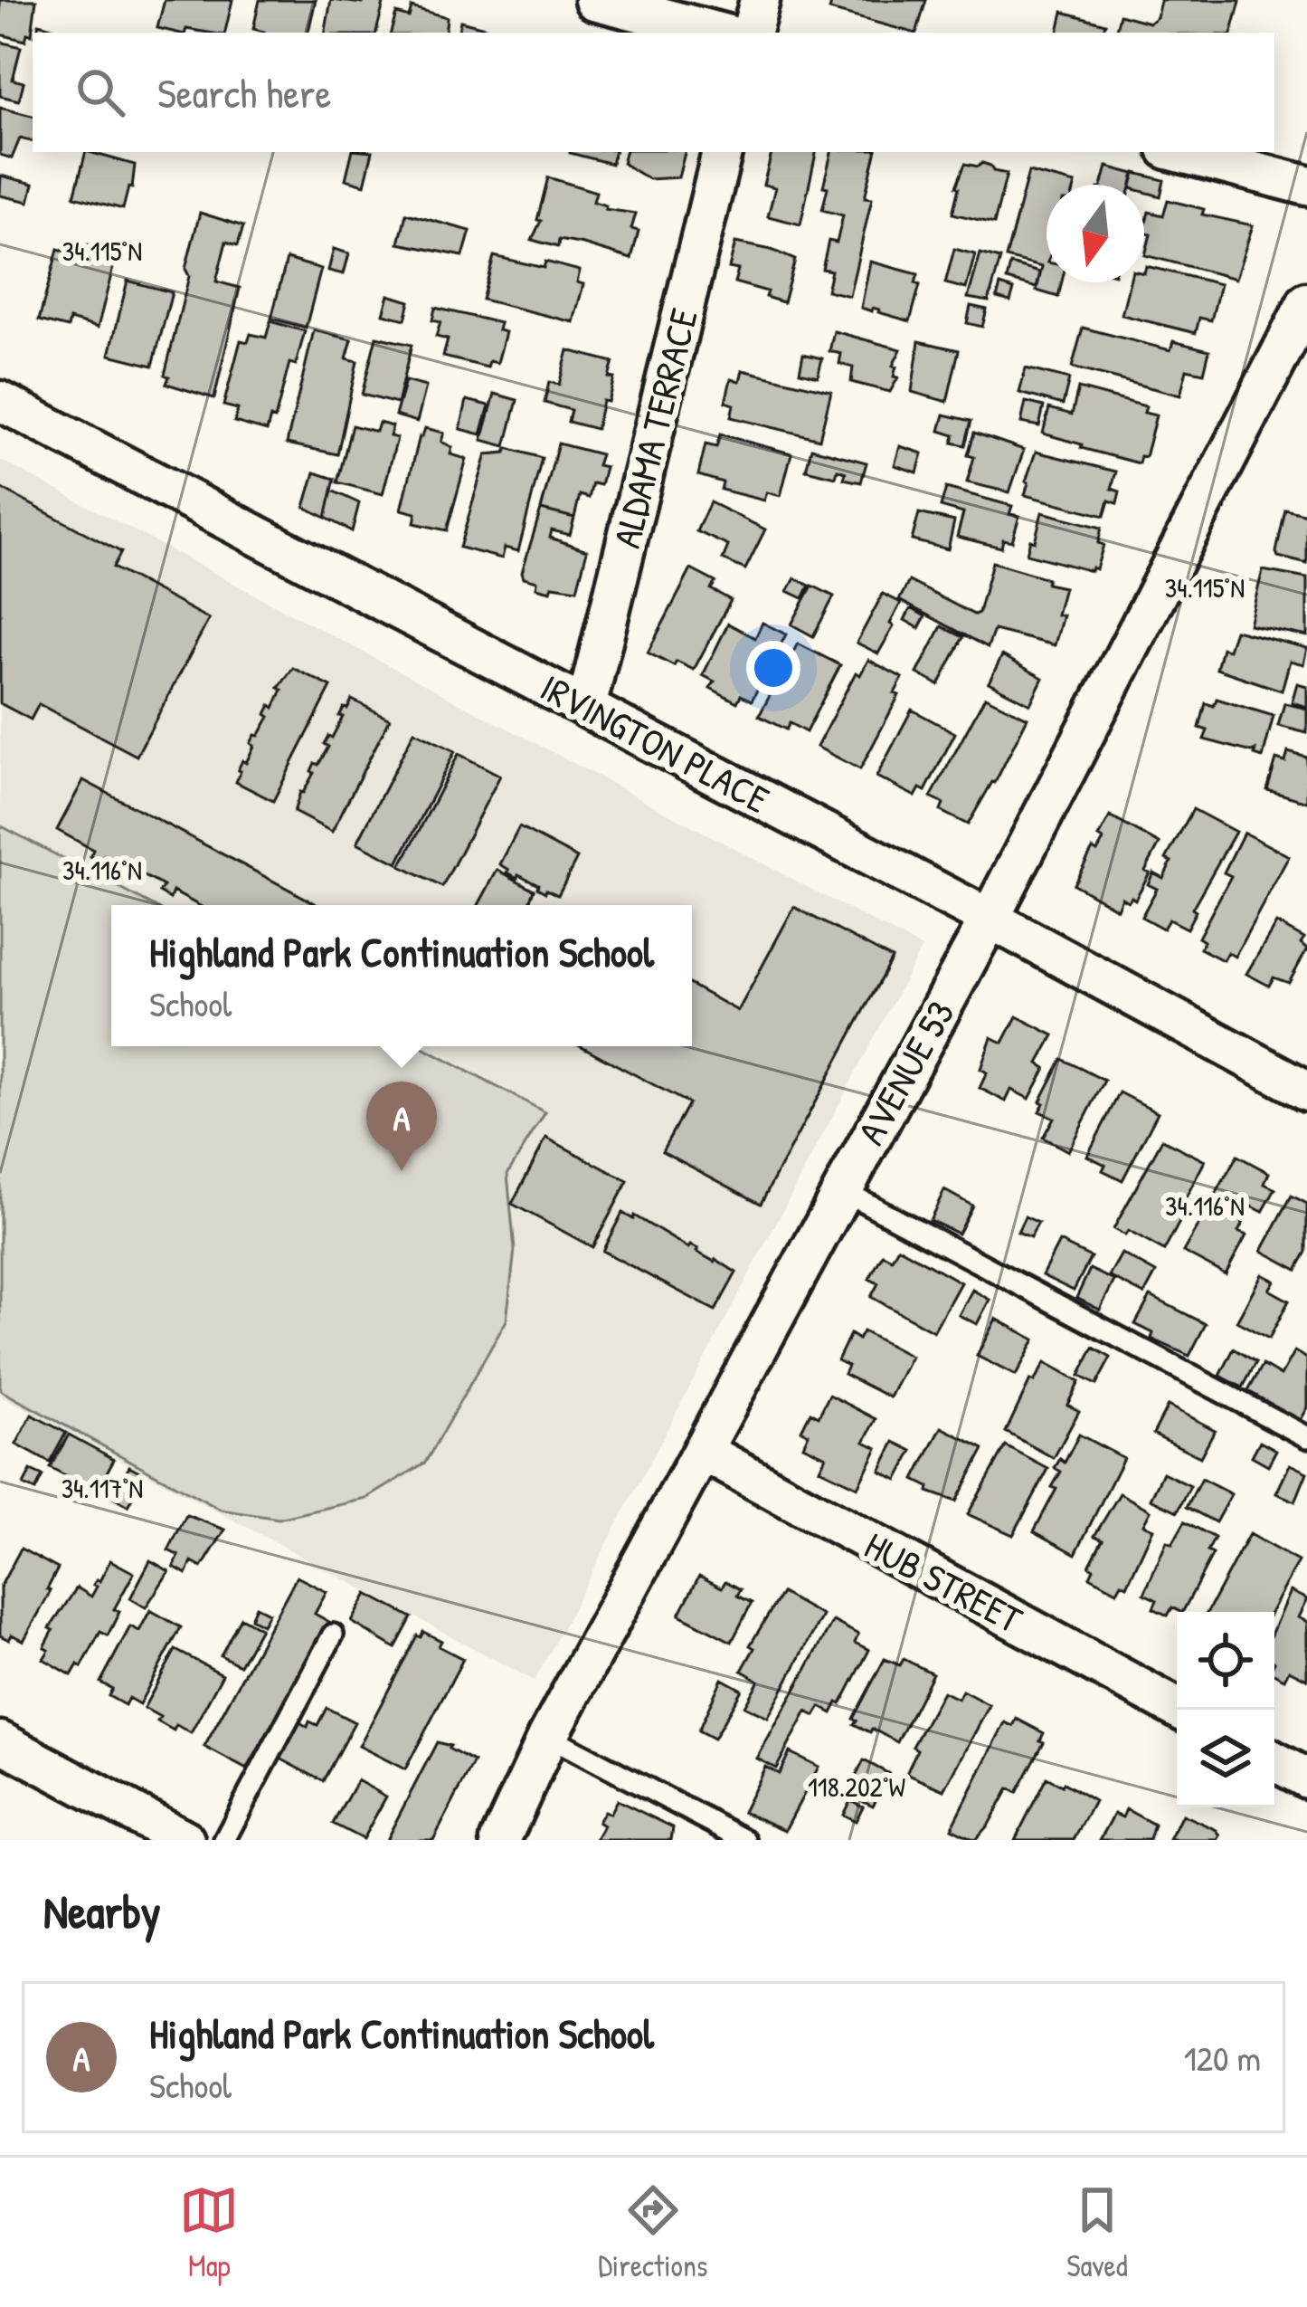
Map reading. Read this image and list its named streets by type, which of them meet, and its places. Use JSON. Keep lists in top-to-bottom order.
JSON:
{
  "streets": {
    "street": [
      "ALDAMA TERRACE",
      "IRVINGTON PLACE",
      "AVENUE 53",
      "HUB STREET"
    ]
  },
  "crossings": [
    ["ALDAMA TERRACE", "IRVINGTON PLACE"],
    ["IRVINGTON PLACE", "AVENUE 53"],
    ["AVENUE 53", "HUB STREET"]
  ],
  "north": "bottom",
  "page": {
    "search": "Search here",
    "popup": ["Highland Park Continuation School", "School"],
    "pins": "A",
    "heading": "Nearby",
    "list": [
      {
        "mark": "A",
        "name": "Highland Park Continuation School",
        "note": "School",
        "value": "120 m"
      }
    ],
    "nav": ["Map", "Directions", "Saved"]
  },
  "coordinates": [
    "34.115°N",
    "34.116°N",
    "34.117°N",
    "118.202°W"
  ]
}
